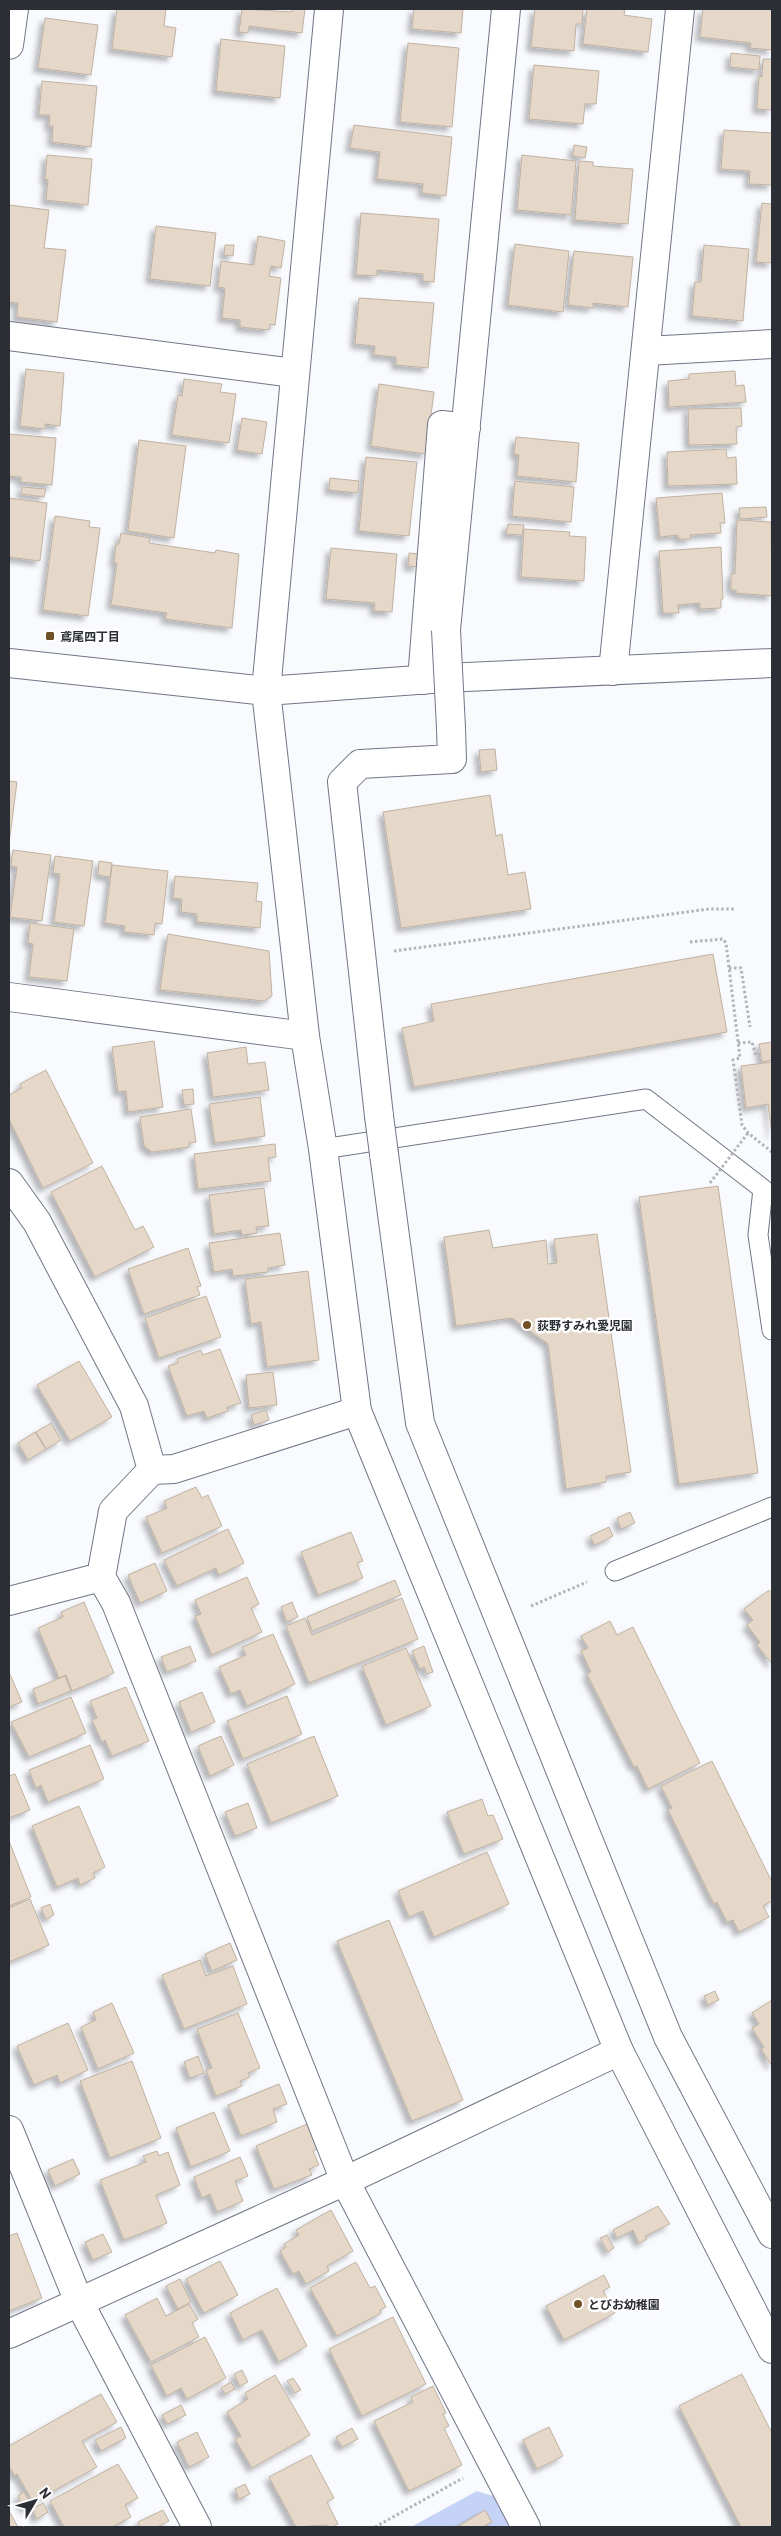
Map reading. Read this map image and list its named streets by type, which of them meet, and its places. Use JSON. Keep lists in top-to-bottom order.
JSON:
{
  "places": {
    "transit": ["鳶尾四丁目"],
    "other": ["荻野すみれ愛児園", "とびお幼稚園"]
  },
  "north": "top right"
}
